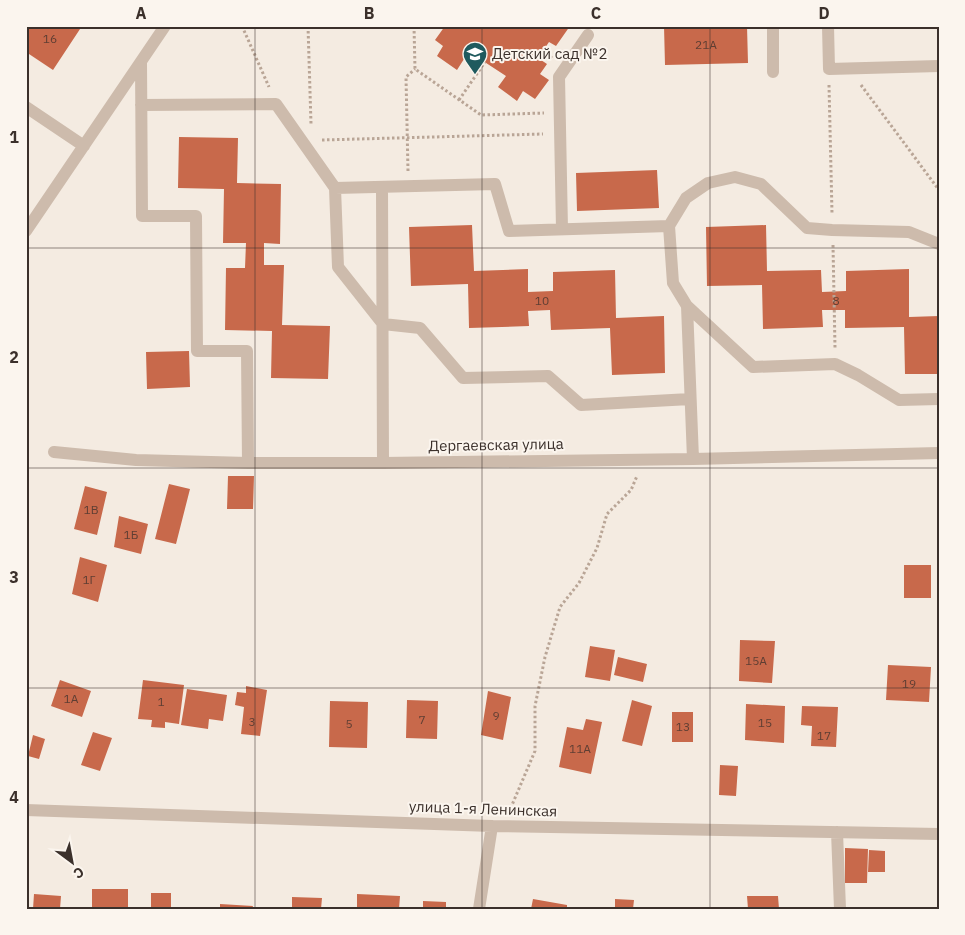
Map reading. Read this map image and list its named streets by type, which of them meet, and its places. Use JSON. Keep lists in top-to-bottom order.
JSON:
{
  "streets": {
    "street": ["Дергаевская улица", "улица 1-я Ленинская"]
  },
  "places": {
    "school or university": ["Детский сад №2"]
  },
  "house_numbers": [
    "16",
    "21А",
    "10",
    "8",
    "1В",
    "1Б",
    "1Г",
    "15А",
    "19",
    "1А",
    "1",
    "9",
    "7",
    "3",
    "15",
    "5",
    "13",
    "17",
    "11А"
  ],
  "north": "bottom right",
  "grid": {
    "columns": [
      "A",
      "B",
      "C",
      "D"
    ],
    "rows": [
      "1",
      "2",
      "3",
      "4"
    ]
  }
}
